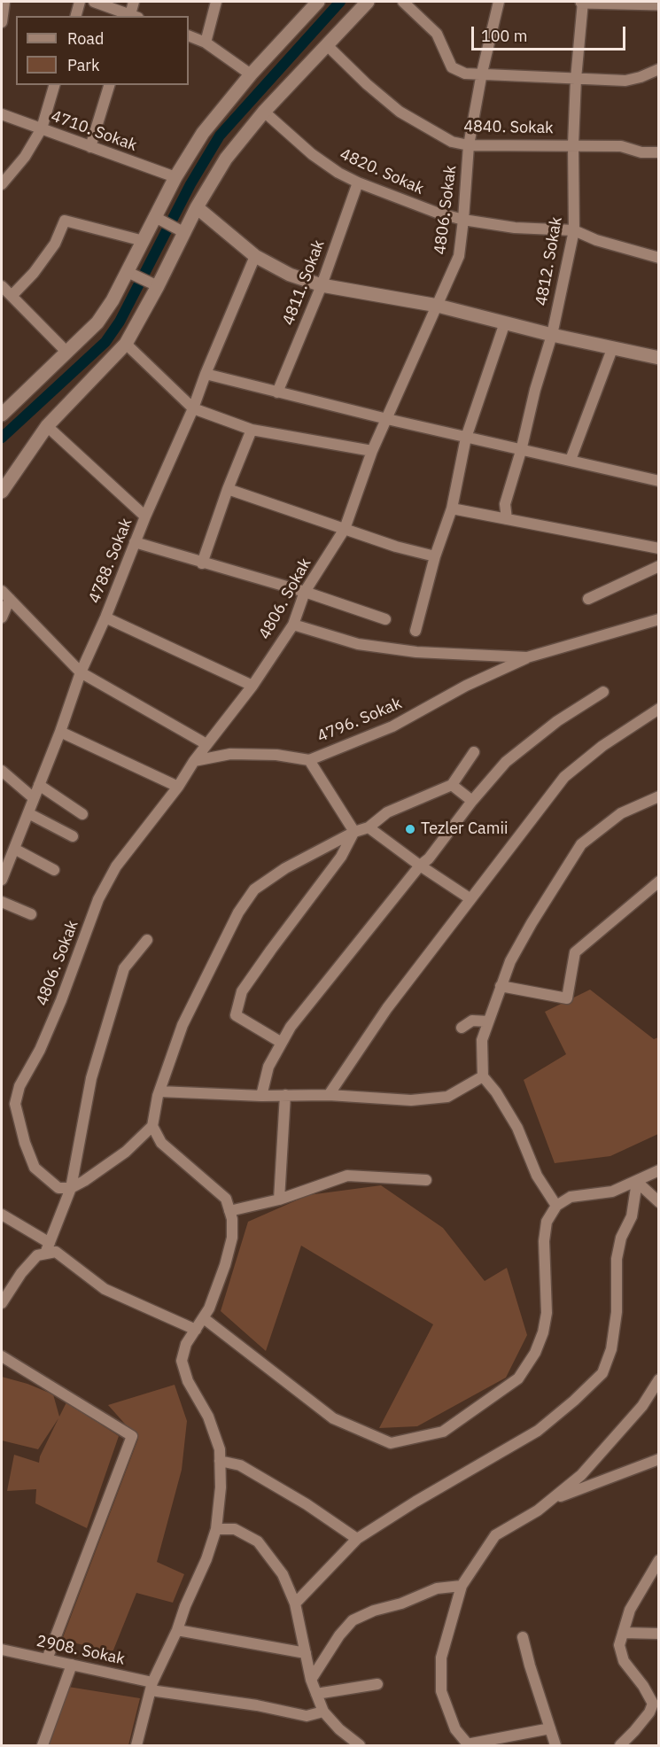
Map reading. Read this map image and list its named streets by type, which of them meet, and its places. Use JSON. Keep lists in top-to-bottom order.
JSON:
{
  "streets": {
    "street": [
      "4840. Sokak",
      "4710. Sokak",
      "4820. Sokak",
      "4806. Sokak",
      "4812. Sokak",
      "4811. Sokak",
      "4788. Sokak",
      "4796. Sokak",
      "2908. Sokak"
    ]
  },
  "crossings": [
    ["4840. Sokak", "4806. Sokak"],
    ["4840. Sokak", "4812. Sokak"],
    ["4820. Sokak", "4806. Sokak"],
    ["4820. Sokak", "4812. Sokak"],
    ["4820. Sokak", "4811. Sokak"],
    ["4806. Sokak", "4796. Sokak"]
  ],
  "places": ["Tezler Camii"],
  "legend": ["Road", "Park"],
  "scale_bar": "100 m"
}
